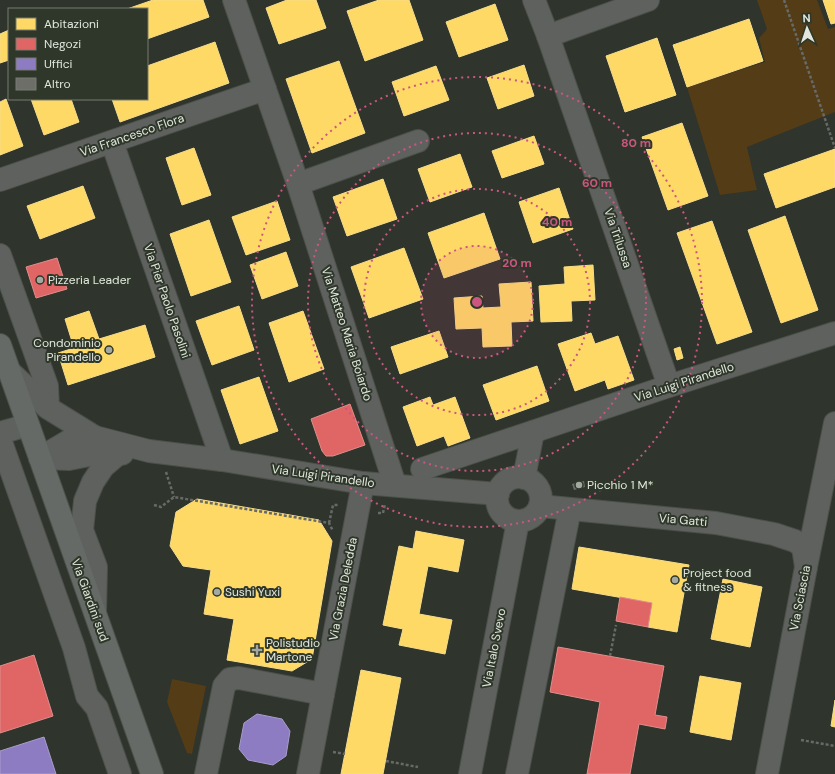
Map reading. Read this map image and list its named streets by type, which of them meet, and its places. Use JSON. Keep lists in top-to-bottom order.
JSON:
{
  "streets": {
    "main road": ["Via Giardini sud"],
    "street": [
      "Via Francesco Flora",
      "Via Trilussa",
      "Via Pier Paolo Pasolini",
      "Via Matteo Maria Boiardo",
      "Via Luigi Pirandello",
      "Via Gatti",
      "Via Grazia Deledda",
      "Via Sciascia",
      "Via Italo Svevo"
    ]
  },
  "crossings": [
    ["Via Francesco Flora", "Via Pier Paolo Pasolini"],
    ["Via Francesco Flora", "Via Matteo Maria Boiardo"],
    ["Via Trilussa", "Via Luigi Pirandello"],
    ["Via Pier Paolo Pasolini", "Via Luigi Pirandello"],
    ["Via Matteo Maria Boiardo", "Via Luigi Pirandello"],
    ["Via Luigi Pirandello", "Via Gatti"],
    ["Via Luigi Pirandello", "Via Grazia Deledda"],
    ["Via Luigi Pirandello", "Via Giardini sud"],
    ["Via Luigi Pirandello", "Via Italo Svevo"],
    ["Via Gatti", "Via Sciascia"],
    ["Via Gatti", "Via Italo Svevo"]
  ],
  "places": {
    "other": [
      "Pizzeria Leader",
      "Condominio Pirandello",
      "Picchio 1 M*",
      "Project food & fitness",
      "Sushi Yuxi"
    ],
    "health": ["Polistudio Martone"]
  },
  "legend": [
    "Abitazioni",
    "Negozi",
    "Uffici",
    "Altro"
  ],
  "north": "top",
  "rings": [
    "80 m",
    "60 m",
    "40 m",
    "20 m"
  ]
}
